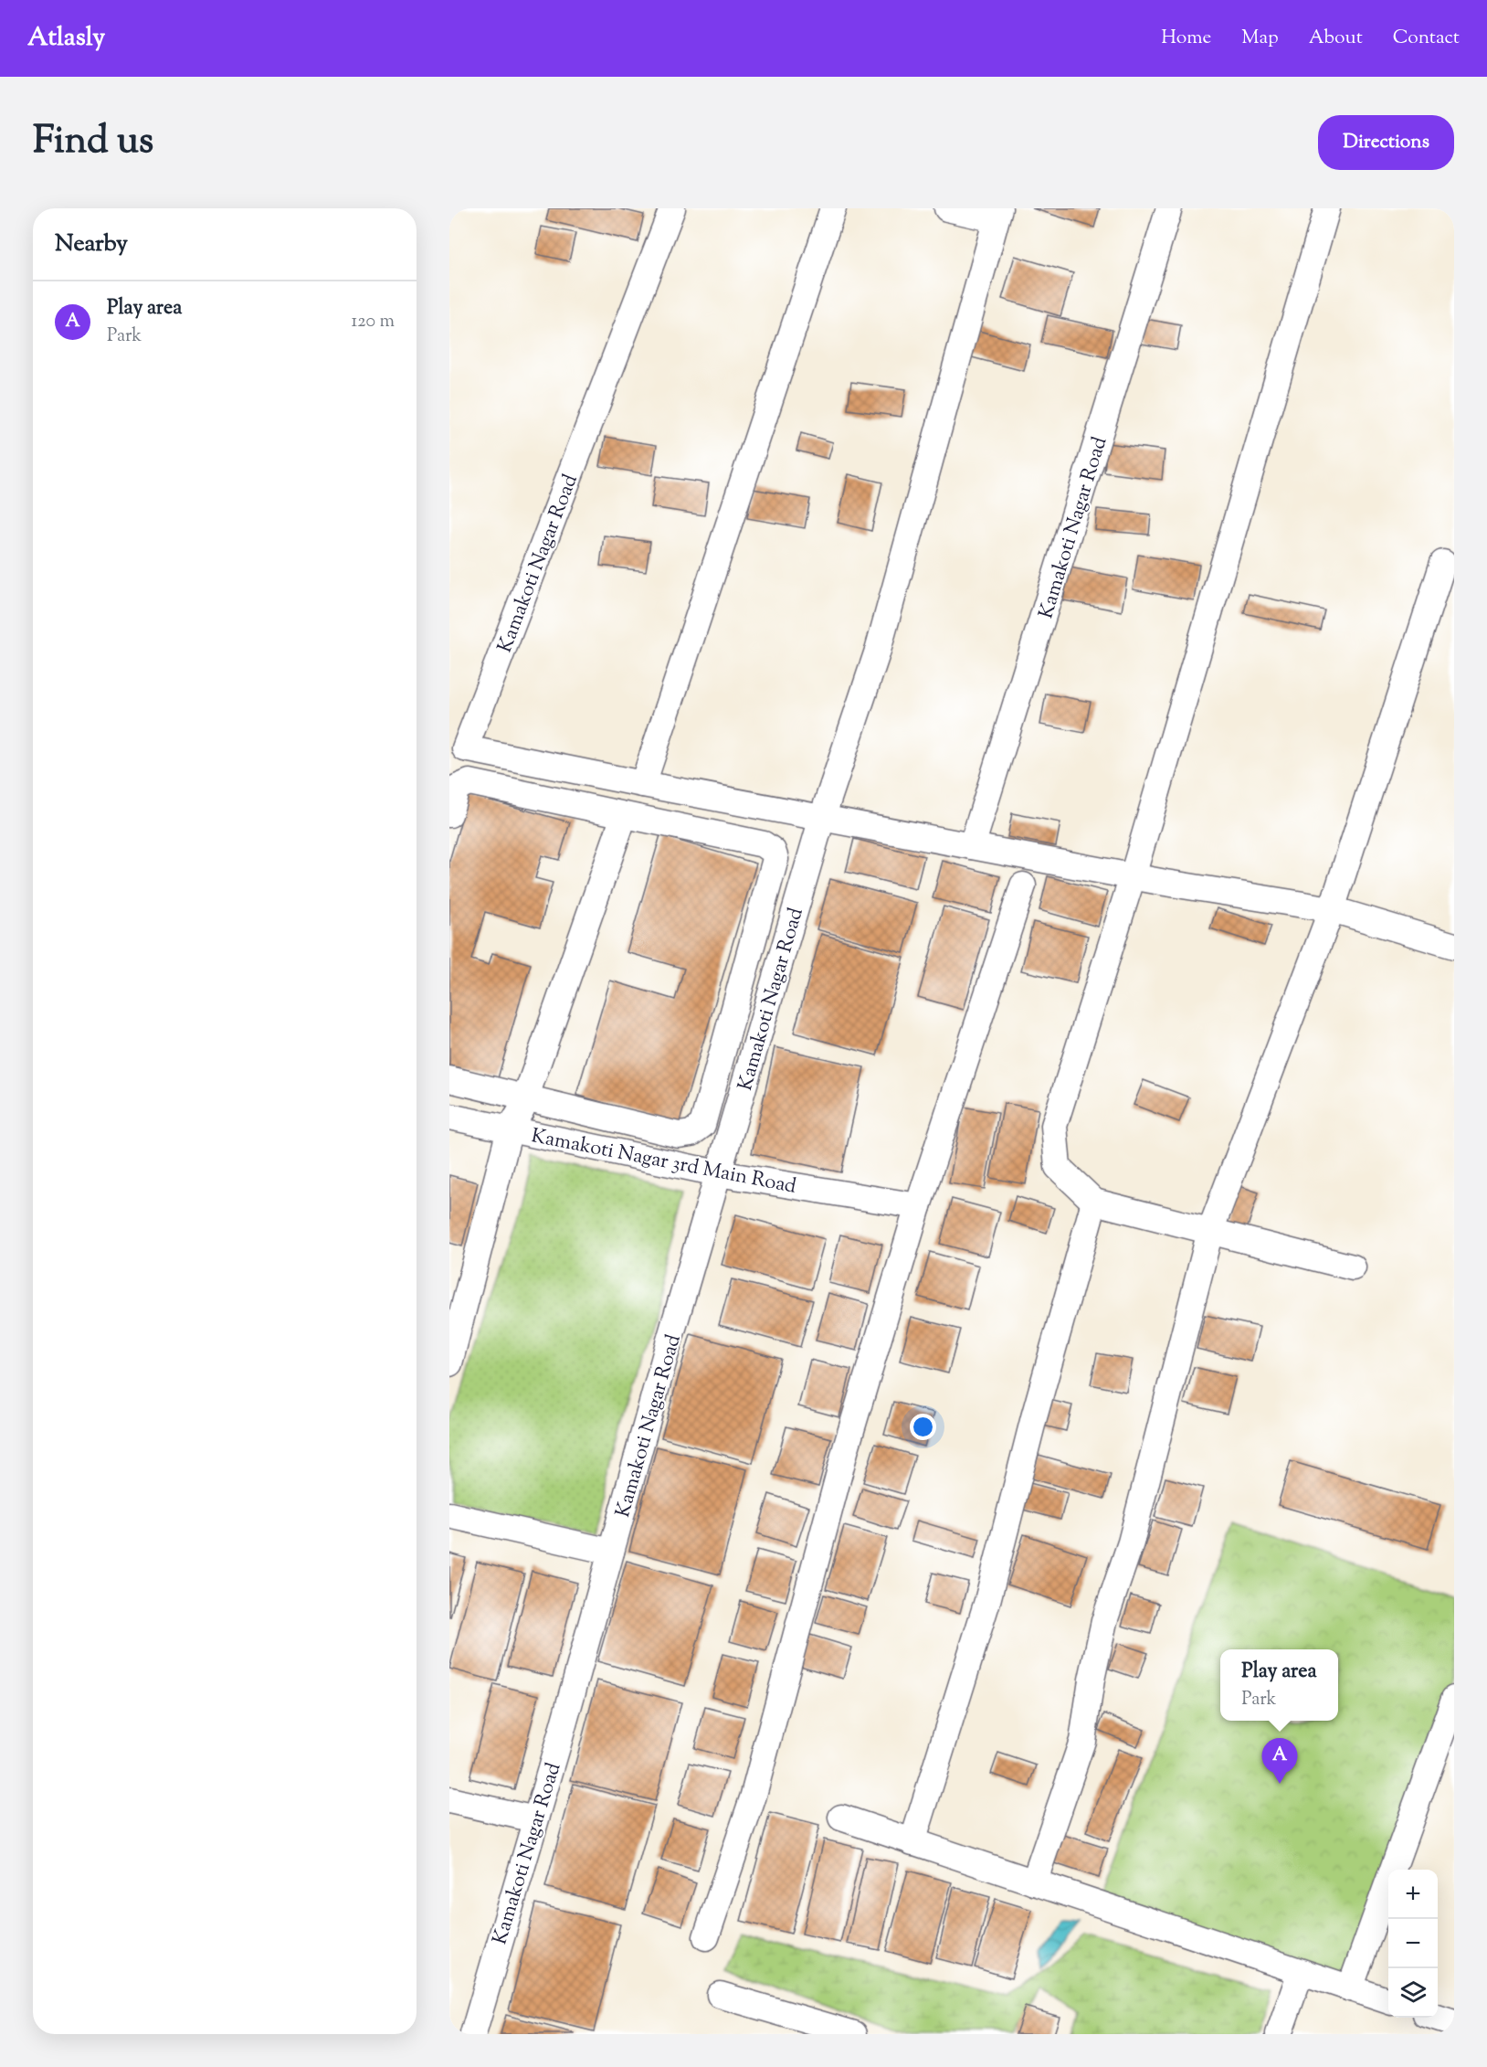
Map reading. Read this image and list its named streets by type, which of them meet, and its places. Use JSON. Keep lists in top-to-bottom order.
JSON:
{
  "streets": {
    "street": ["Kamakoti Nagar Road", "Kamakoti Nagar 3rd Main Road"]
  },
  "crossings": [
    ["Kamakoti Nagar Road", "Kamakoti Nagar 3rd Main Road"]
  ],
  "page": {
    "header": "Atlasly",
    "nav": [
      "Home",
      "Map",
      "About",
      "Contact"
    ],
    "title": "Find us",
    "buttons": "Directions",
    "heading": "Nearby",
    "list": [
      {
        "mark": "A",
        "name": "Play area",
        "note": "Park",
        "value": "120 m"
      }
    ],
    "popup": ["Play area", "Park"],
    "pins": "A",
    "map_buttons": ["+", "−"]
  }
}
